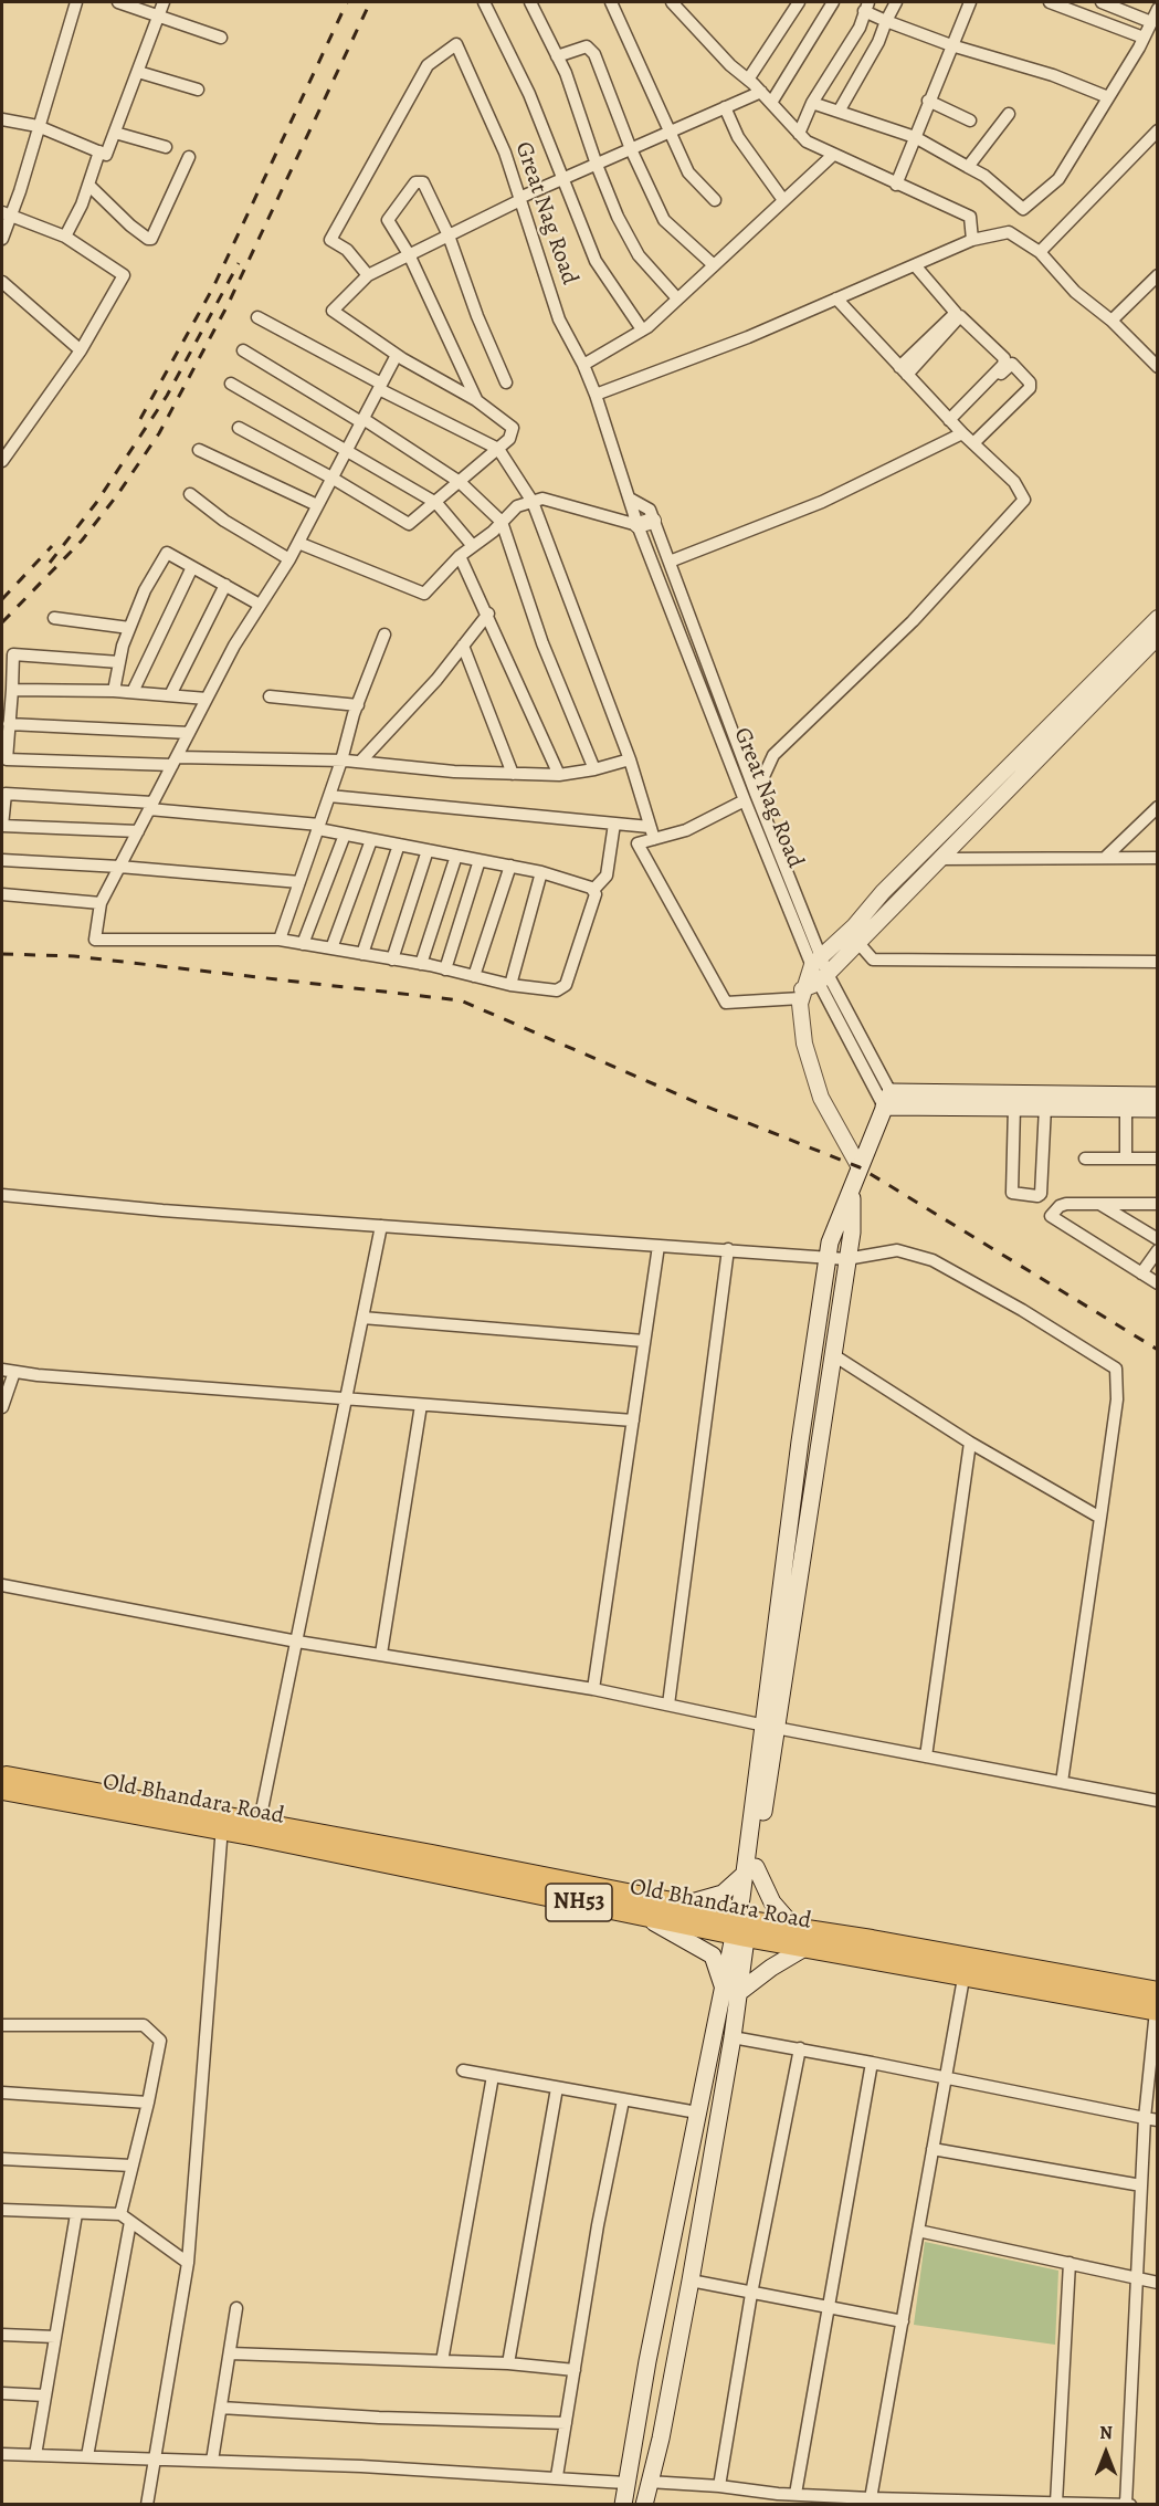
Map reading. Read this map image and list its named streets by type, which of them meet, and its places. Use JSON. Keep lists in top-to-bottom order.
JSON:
{
  "streets": {
    "highway": ["Old Bhandara Road", "NH53"],
    "street": ["Great Nag Road"]
  },
  "crossings": [
    ["Old Bhandara Road", "NH53"]
  ],
  "north": "top"
}
